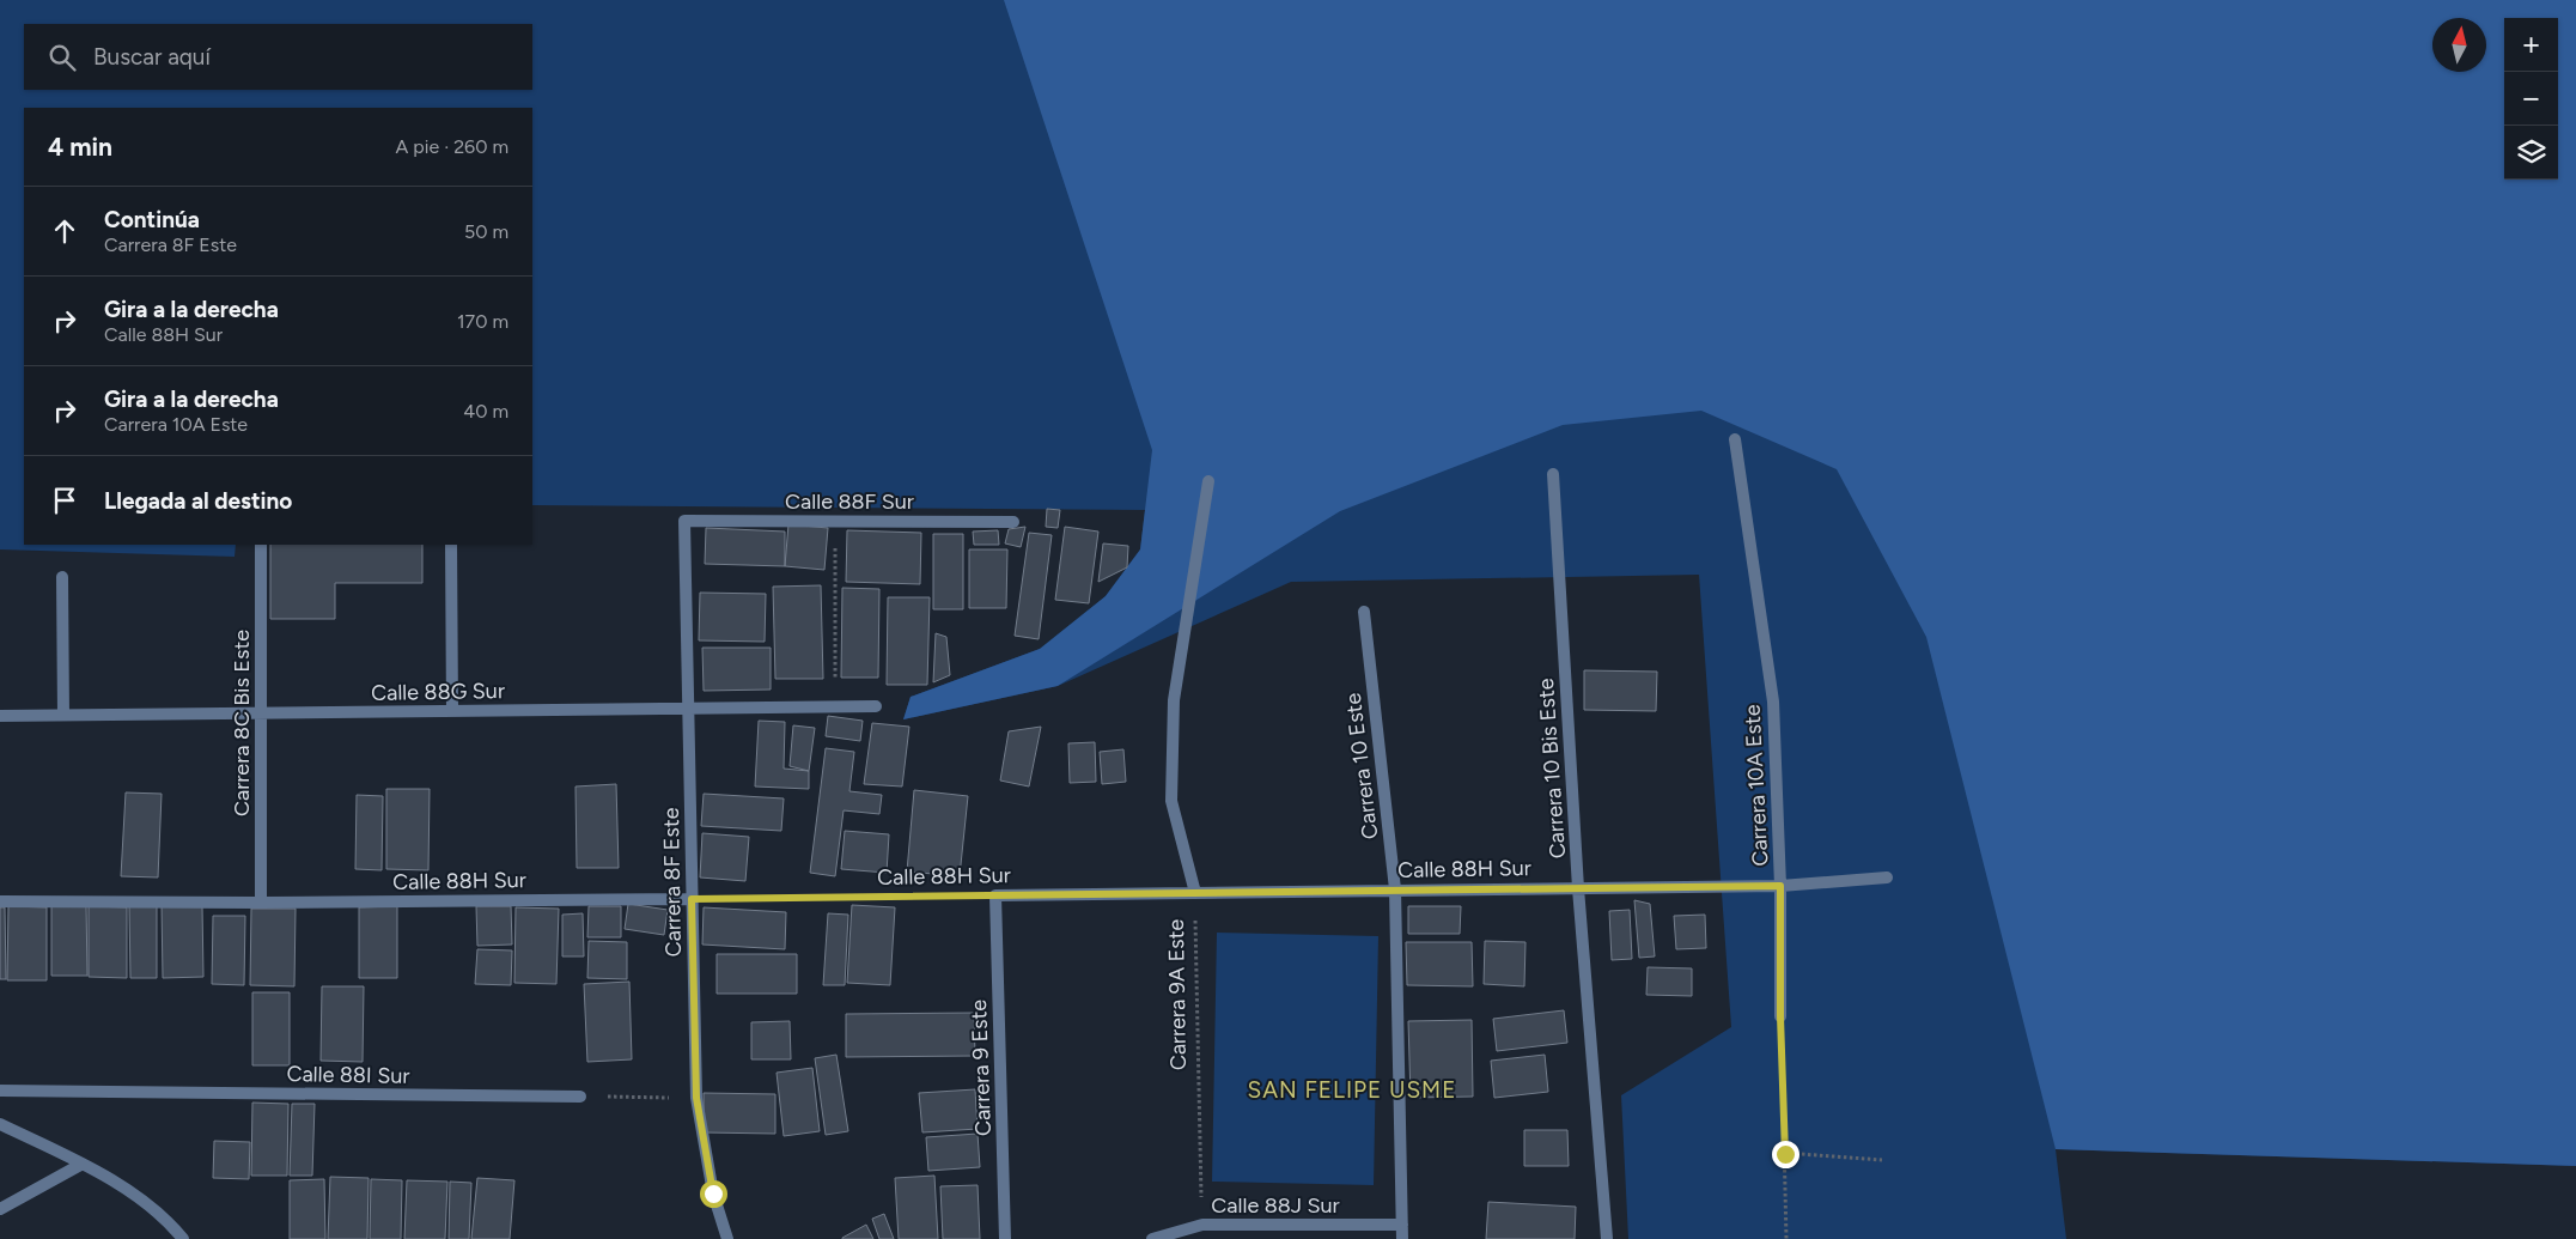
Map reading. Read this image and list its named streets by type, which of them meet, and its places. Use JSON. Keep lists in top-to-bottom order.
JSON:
{
  "streets": {
    "street": [
      "Calle 88F Sur",
      "Calle 88G Sur",
      "Carrera 8C Bis Este",
      "Carrera 10 Este",
      "Carrera 10 Bis Este",
      "Carrera 10A Este",
      "Calle 88H Sur",
      "Carrera 8F Este",
      "Carrera 9A Este",
      "Carrera 9 Este",
      "Calle 88I Sur",
      "Calle 88J Sur"
    ]
  },
  "crossings": [
    ["Calle 88F Sur", "Carrera 8F Este"],
    ["Calle 88G Sur", "Carrera 8C Bis Este"],
    ["Calle 88G Sur", "Carrera 8F Este"],
    ["Carrera 8C Bis Este", "Calle 88H Sur"],
    ["Carrera 10 Este", "Calle 88H Sur"],
    ["Carrera 10 Este", "Calle 88J Sur"],
    ["Carrera 10 Bis Este", "Calle 88H Sur"],
    ["Carrera 10A Este", "Calle 88H Sur"],
    ["Calle 88H Sur", "Carrera 8F Este"],
    ["Calle 88H Sur", "Carrera 9A Este"],
    ["Calle 88H Sur", "Carrera 9 Este"],
    ["Carrera 9A Este", "Calle 88J Sur"]
  ],
  "districts": ["SAN FELIPE USME"],
  "north": "top",
  "page": {
    "map_buttons": ["+", "−"],
    "search": "Buscar aquí",
    "heading": ["4 min", "A pie · 260 m"],
    "list": [
      ["Continúa", "Carrera 8F Este", "50 m"],
      ["Gira a la derecha", "Calle 88H Sur", "170 m"],
      ["Gira a la derecha", "Carrera 10A Este", "40 m"],
      "Llegada al destino"
    ]
  }
}
